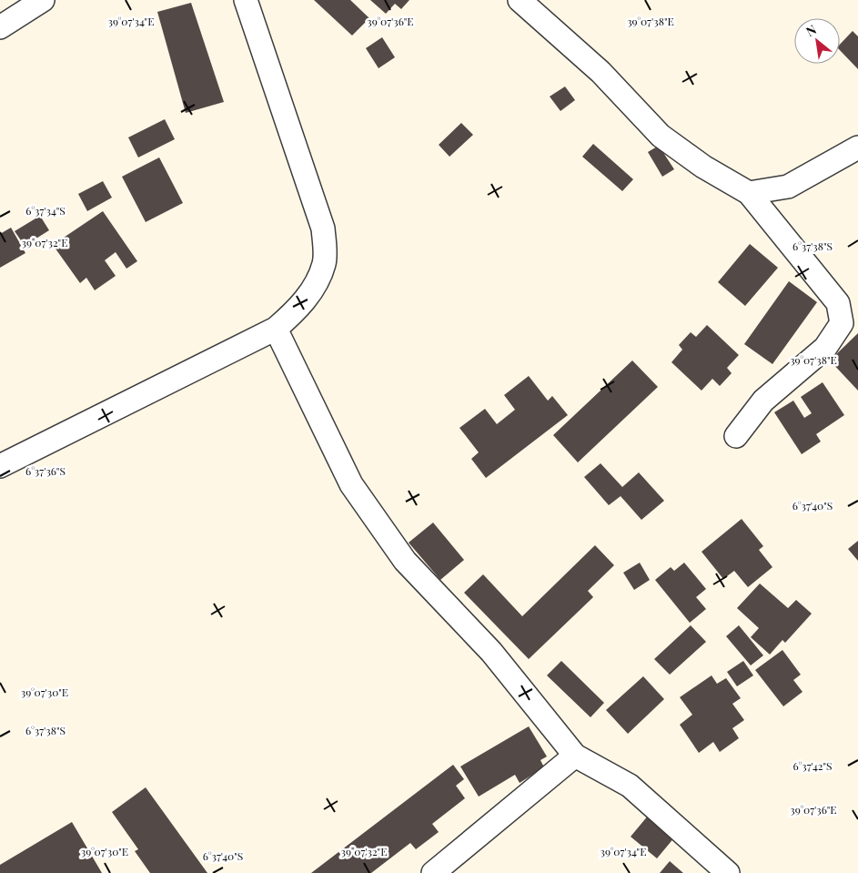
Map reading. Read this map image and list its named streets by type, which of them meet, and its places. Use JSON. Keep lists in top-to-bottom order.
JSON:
{
  "north": "top left",
  "coordinates": [
    "39°07'34\"E",
    "39°07'36\"E",
    "39°07'38\"E",
    "6°37'34\"S",
    "39°07'32\"E",
    "6°37'38\"S",
    "6°37'36\"S",
    "6°37'40\"S",
    "39°07'30\"E",
    "6°37'42\"S"
  ]
}
